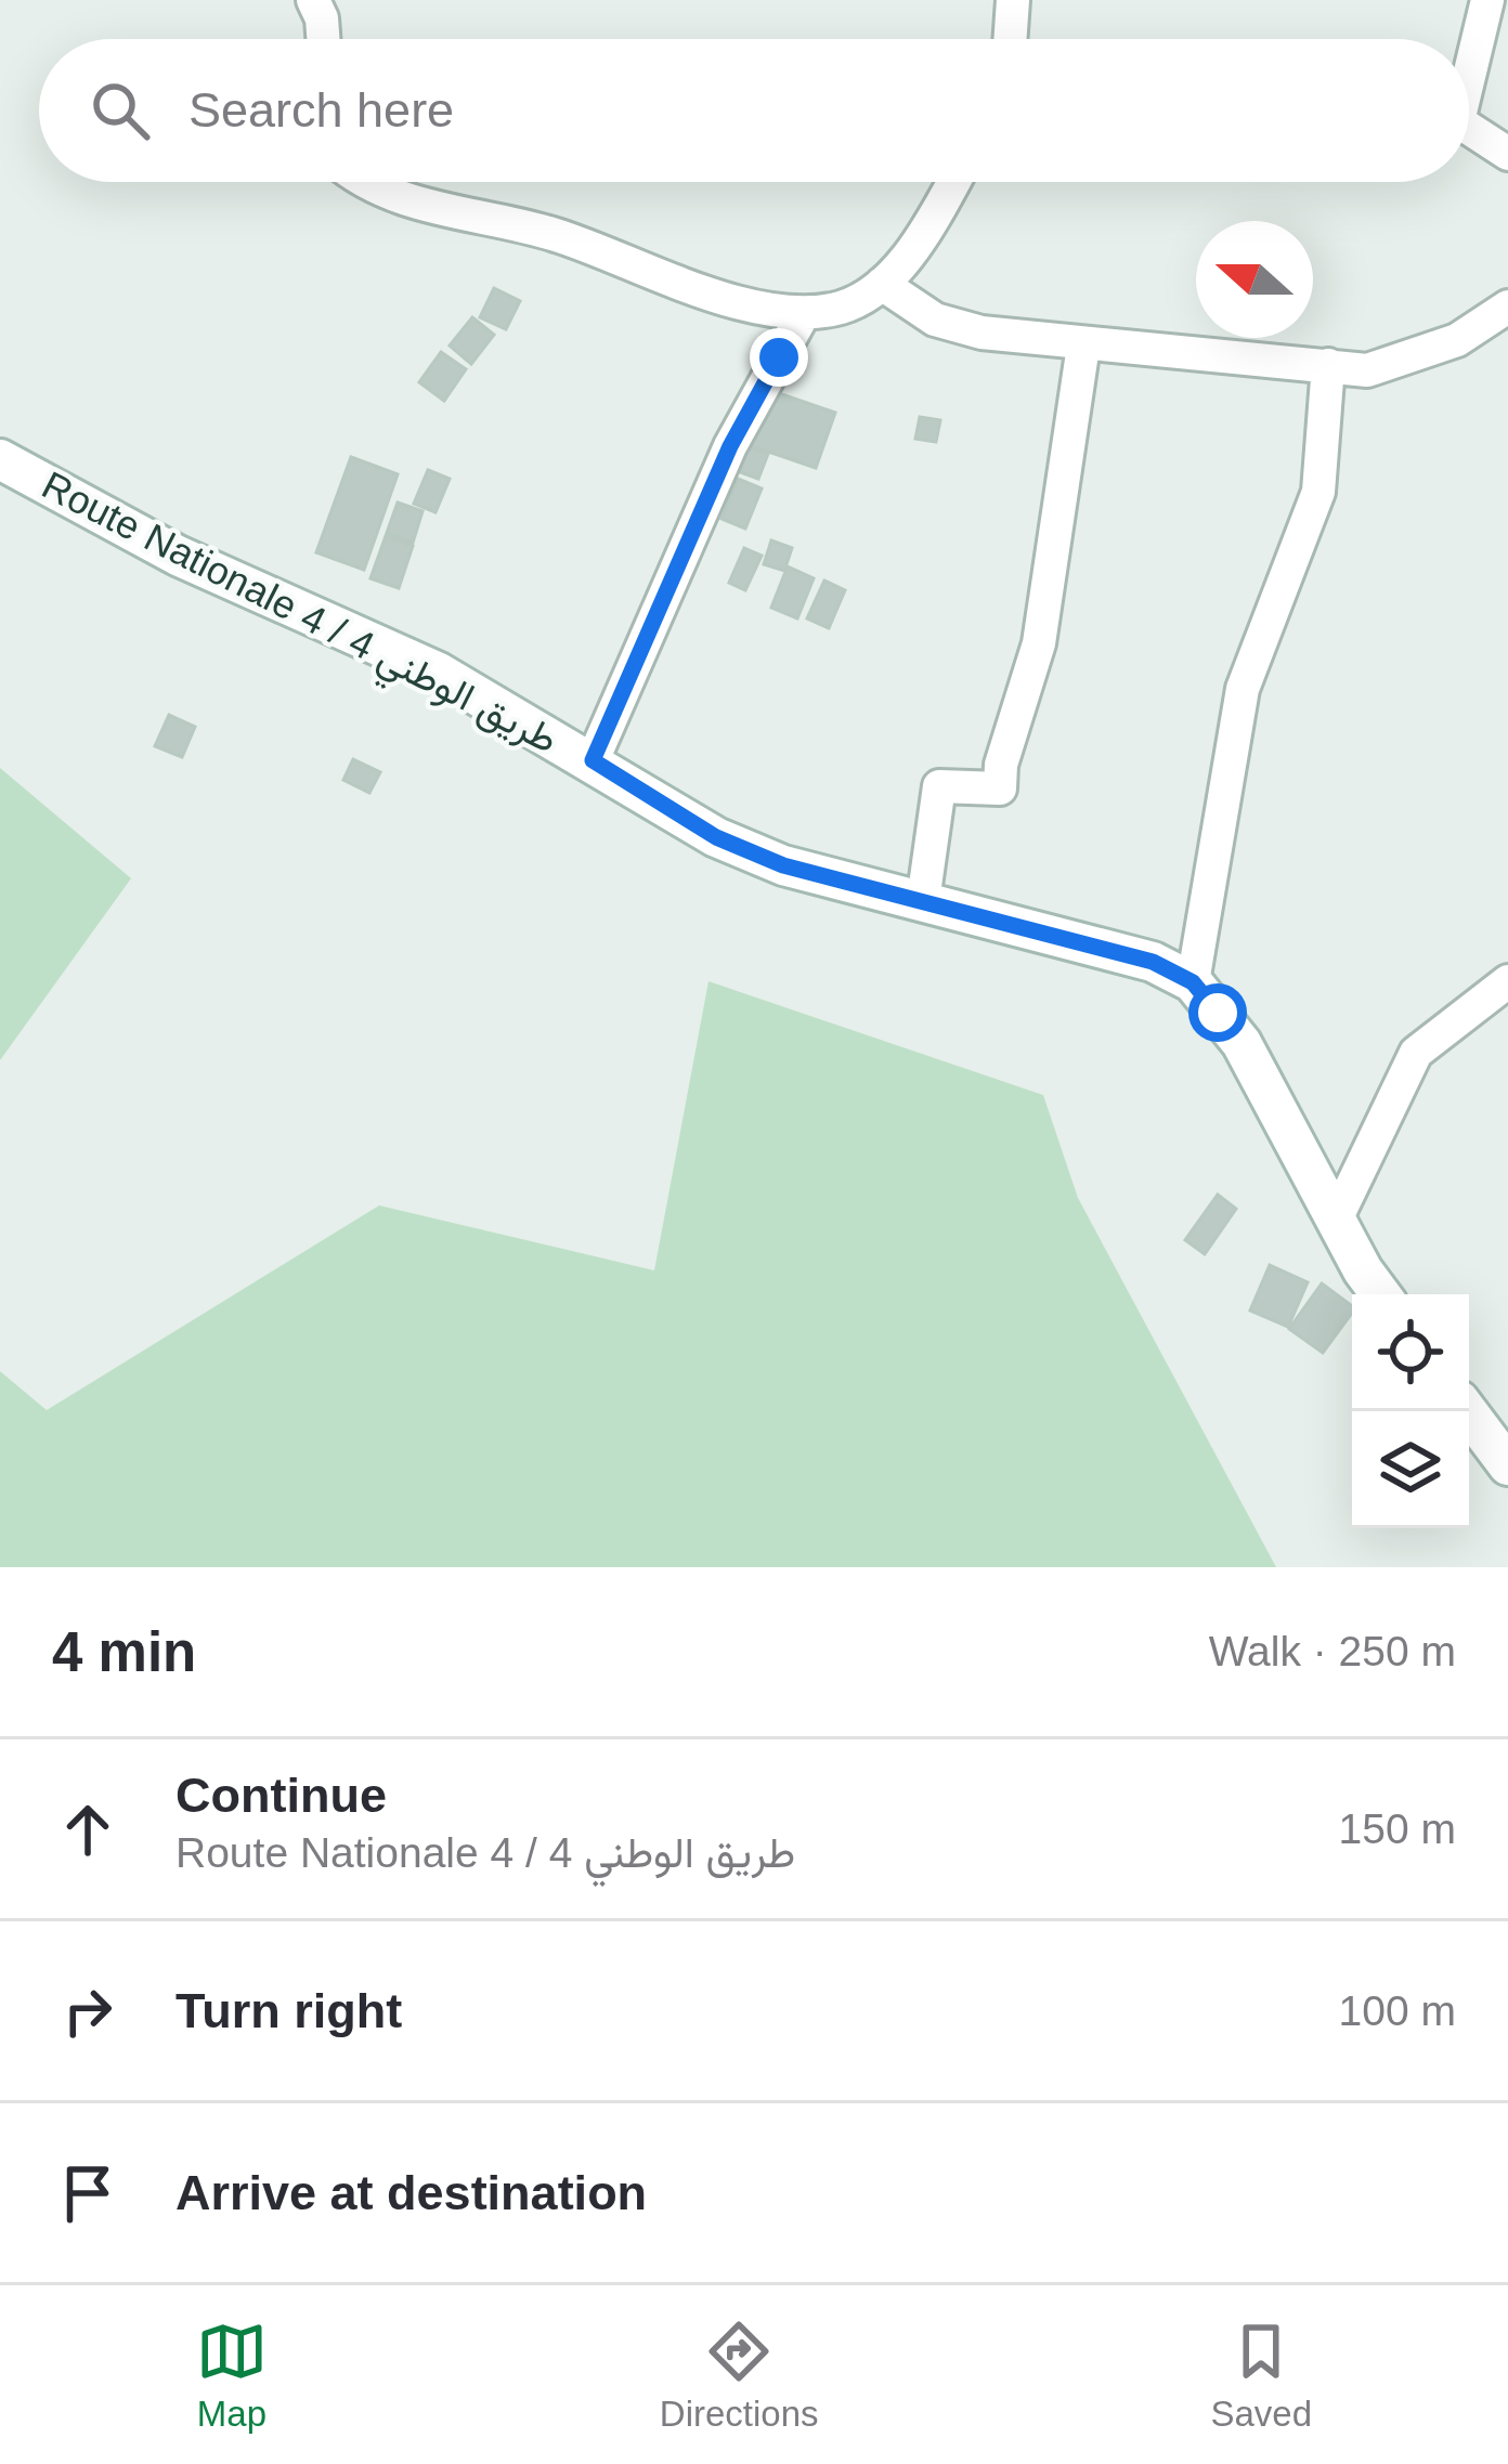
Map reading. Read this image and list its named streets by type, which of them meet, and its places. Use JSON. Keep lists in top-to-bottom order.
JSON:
{
  "streets": {
    "main road": ["Route Nationale 4 / طريق الوطني 4"]
  },
  "north": "left",
  "page": {
    "search": "Search here",
    "heading": ["4 min", "Walk · 250 m"],
    "list": [
      ["Continue", "Route Nationale 4 / طريق الوطني 4", "150 m"],
      ["Turn right", "100 m"],
      "Arrive at destination"
    ],
    "nav": ["Map", "Directions", "Saved"]
  }
}
